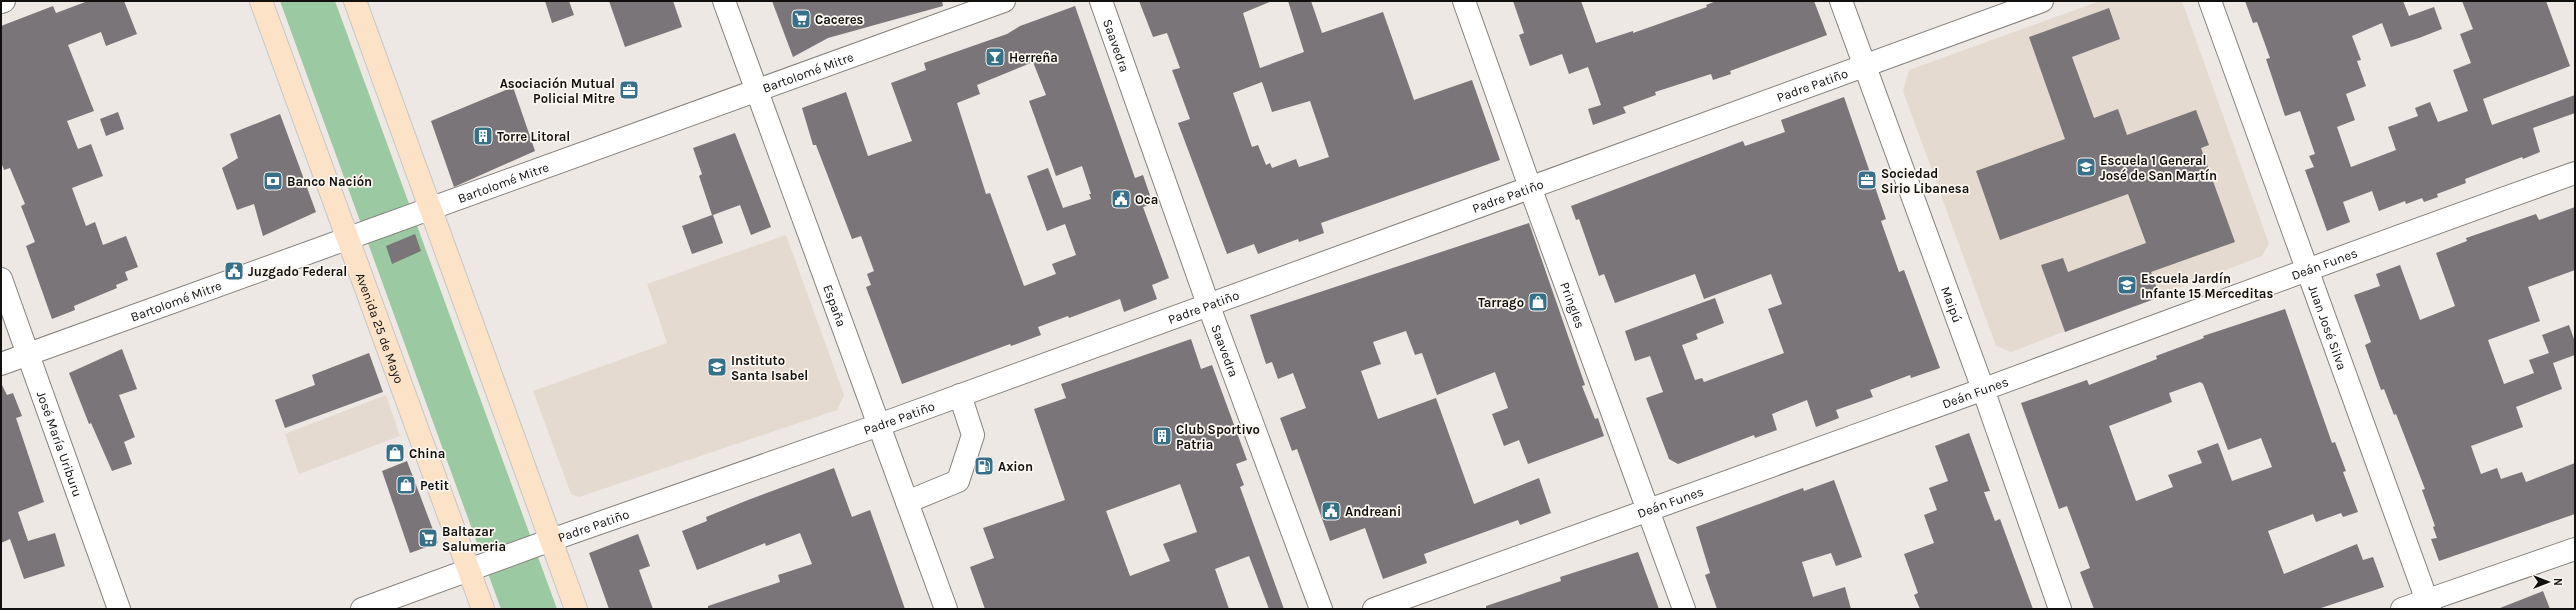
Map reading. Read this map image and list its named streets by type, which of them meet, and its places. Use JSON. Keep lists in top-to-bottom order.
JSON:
{
  "streets": {
    "main road": ["Avenida 25 de Mayo"],
    "street": [
      "Saavedra",
      "Bartolomé Mitre",
      "Padre Patiño",
      "Deán Funes",
      "Maipú",
      "España",
      "Pringles",
      "Juan José Silva",
      "José María Uriburu"
    ]
  },
  "crossings": [
    ["Saavedra", "Padre Patiño"],
    ["Bartolomé Mitre", "España"],
    ["Bartolomé Mitre", "Avenida 25 de Mayo"],
    ["Bartolomé Mitre", "José María Uriburu"],
    ["Padre Patiño", "Maipú"],
    ["Padre Patiño", "España"],
    ["Padre Patiño", "Pringles"],
    ["Padre Patiño", "Avenida 25 de Mayo"],
    ["Deán Funes", "Maipú"],
    ["Deán Funes", "Pringles"],
    ["Deán Funes", "Juan José Silva"]
  ],
  "places": {
    "supermarket": ["Caceres", "Baltazar Salumeria"],
    "bar": ["Herreña"],
    "office": ["Asociación Mutual Policial Mitre", "Sociedad Sirio Libanesa"],
    "building": ["Torre Litoral", "Club Sportivo Patria"],
    "school or university": ["Escuela 1 General José de San Martín", "Escuela Jardín Infante 15 Merceditas", "Instituto Santa Isabel"],
    "bank": ["Banco Nación"],
    "public building": ["Oca", "Juzgado Federal", "Andreani"],
    "shop": ["Tarrago", "China", "Petit"],
    "fuel station": ["Axion"]
  },
  "north": "right"
}
